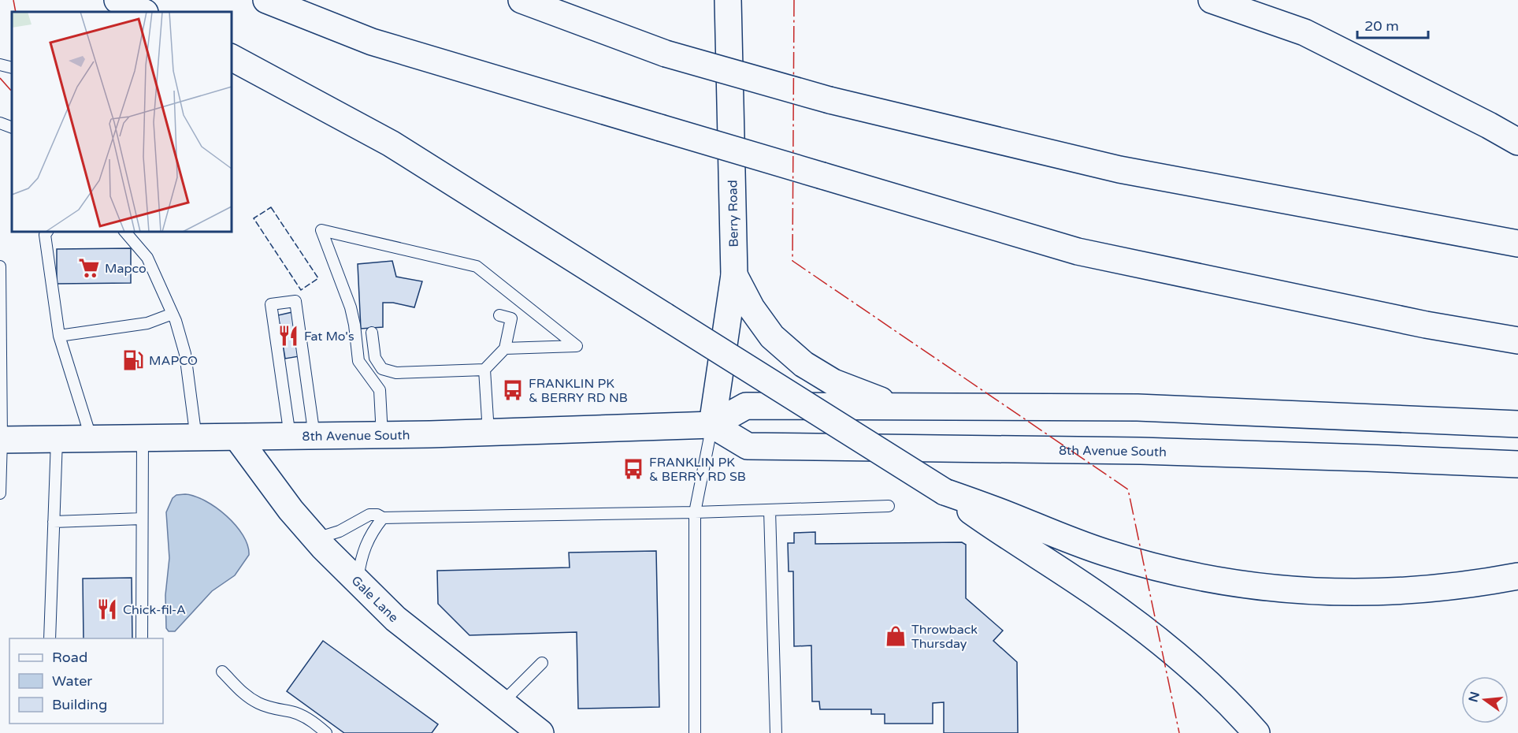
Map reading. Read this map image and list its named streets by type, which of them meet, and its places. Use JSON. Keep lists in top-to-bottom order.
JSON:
{
  "streets": {
    "main road": ["Berry Road", "8th Avenue South", "Gale Lane"]
  },
  "crossings": [
    ["Berry Road", "8th Avenue South"],
    ["8th Avenue South", "Gale Lane"]
  ],
  "places": {
    "supermarket": ["Mapco"],
    "restaurant": ["Fat Mo's", "Chick-fil-A"],
    "fuel station": ["MAPCO"],
    "bus stop": ["FRANKLIN PK & BERRY RD NB", "FRANKLIN PK & BERRY RD SB"],
    "shop": ["Throwback Thursday"]
  },
  "legend": ["Road", "Water", "Building"],
  "scale_bar": "20 m",
  "north": "left"
}
